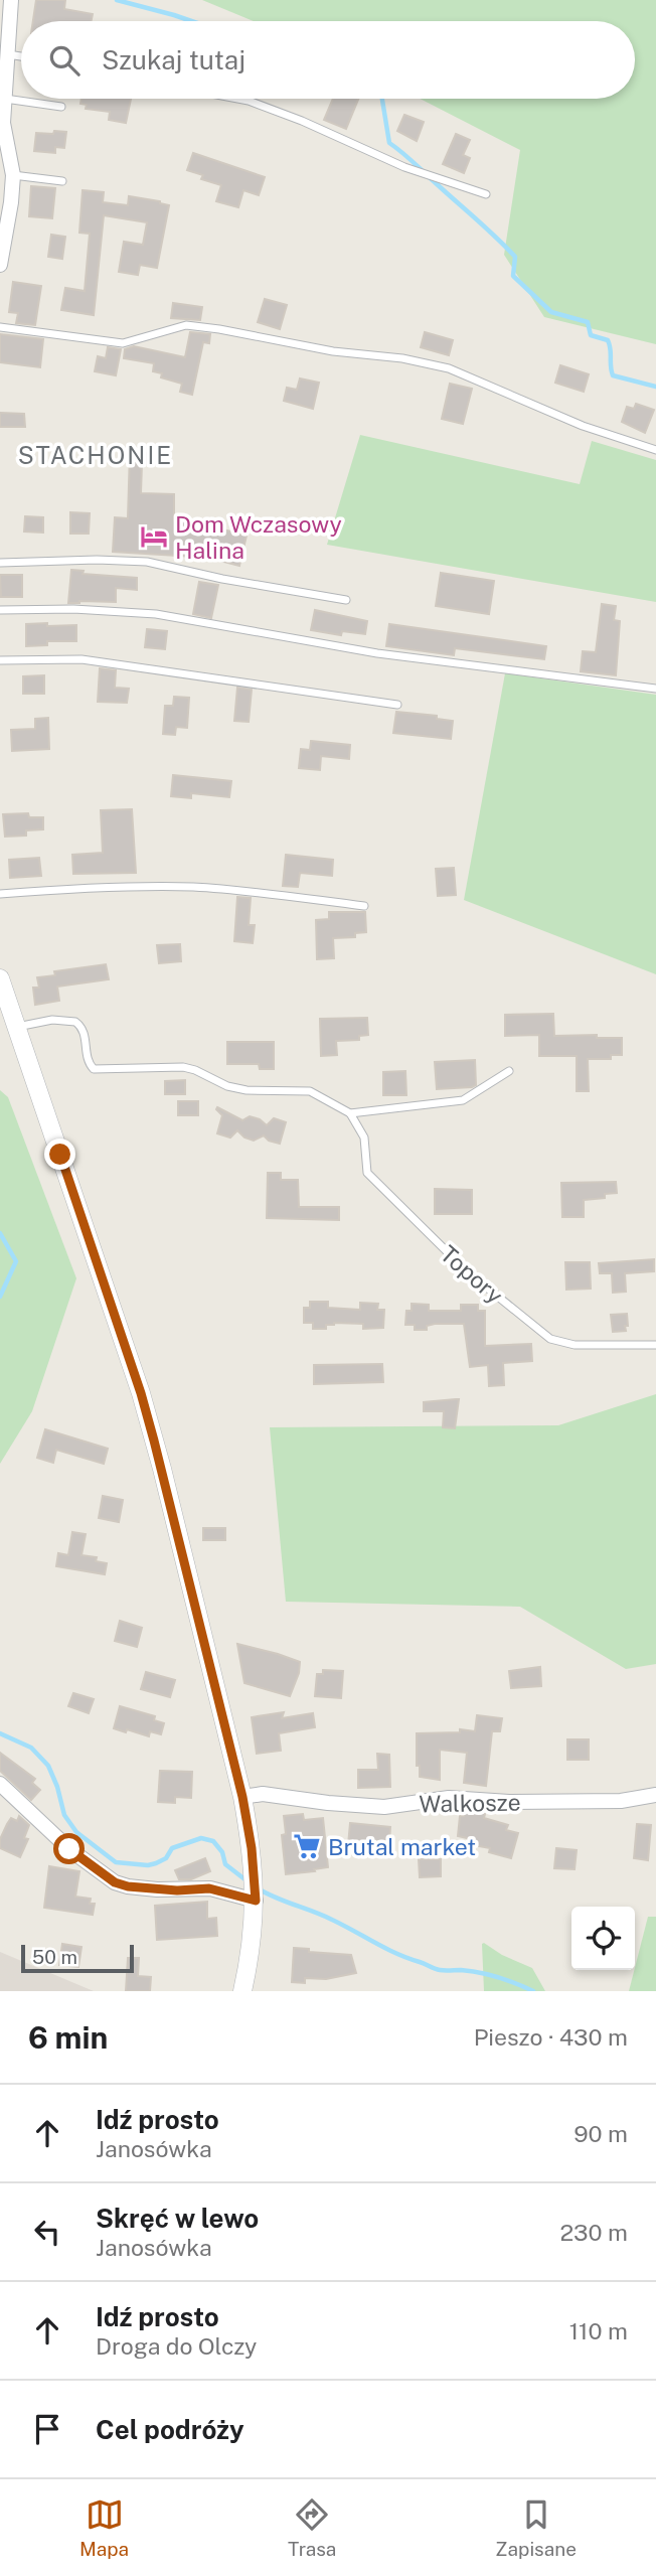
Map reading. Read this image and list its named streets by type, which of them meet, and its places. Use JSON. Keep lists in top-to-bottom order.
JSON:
{
  "streets": {
    "street": ["Walkosze"],
    "lane": ["Topory"]
  },
  "districts": ["STACHONIE"],
  "places": {
    "hotel": ["Dom Wczasowy Halina"],
    "supermarket": ["Brutal market"]
  },
  "scale_bar": "50 m",
  "page": {
    "search": "Szukaj tutaj",
    "scale": "50 m",
    "heading": ["6 min", "Pieszo · 430 m"],
    "list": [
      ["Idź prosto", "Janosówka", "90 m"],
      ["Skręć w lewo", "Janosówka", "230 m"],
      ["Idź prosto", "Droga do Olczy", "110 m"],
      "Cel podróży"
    ],
    "nav": ["Mapa", "Trasa", "Zapisane"]
  }
}
